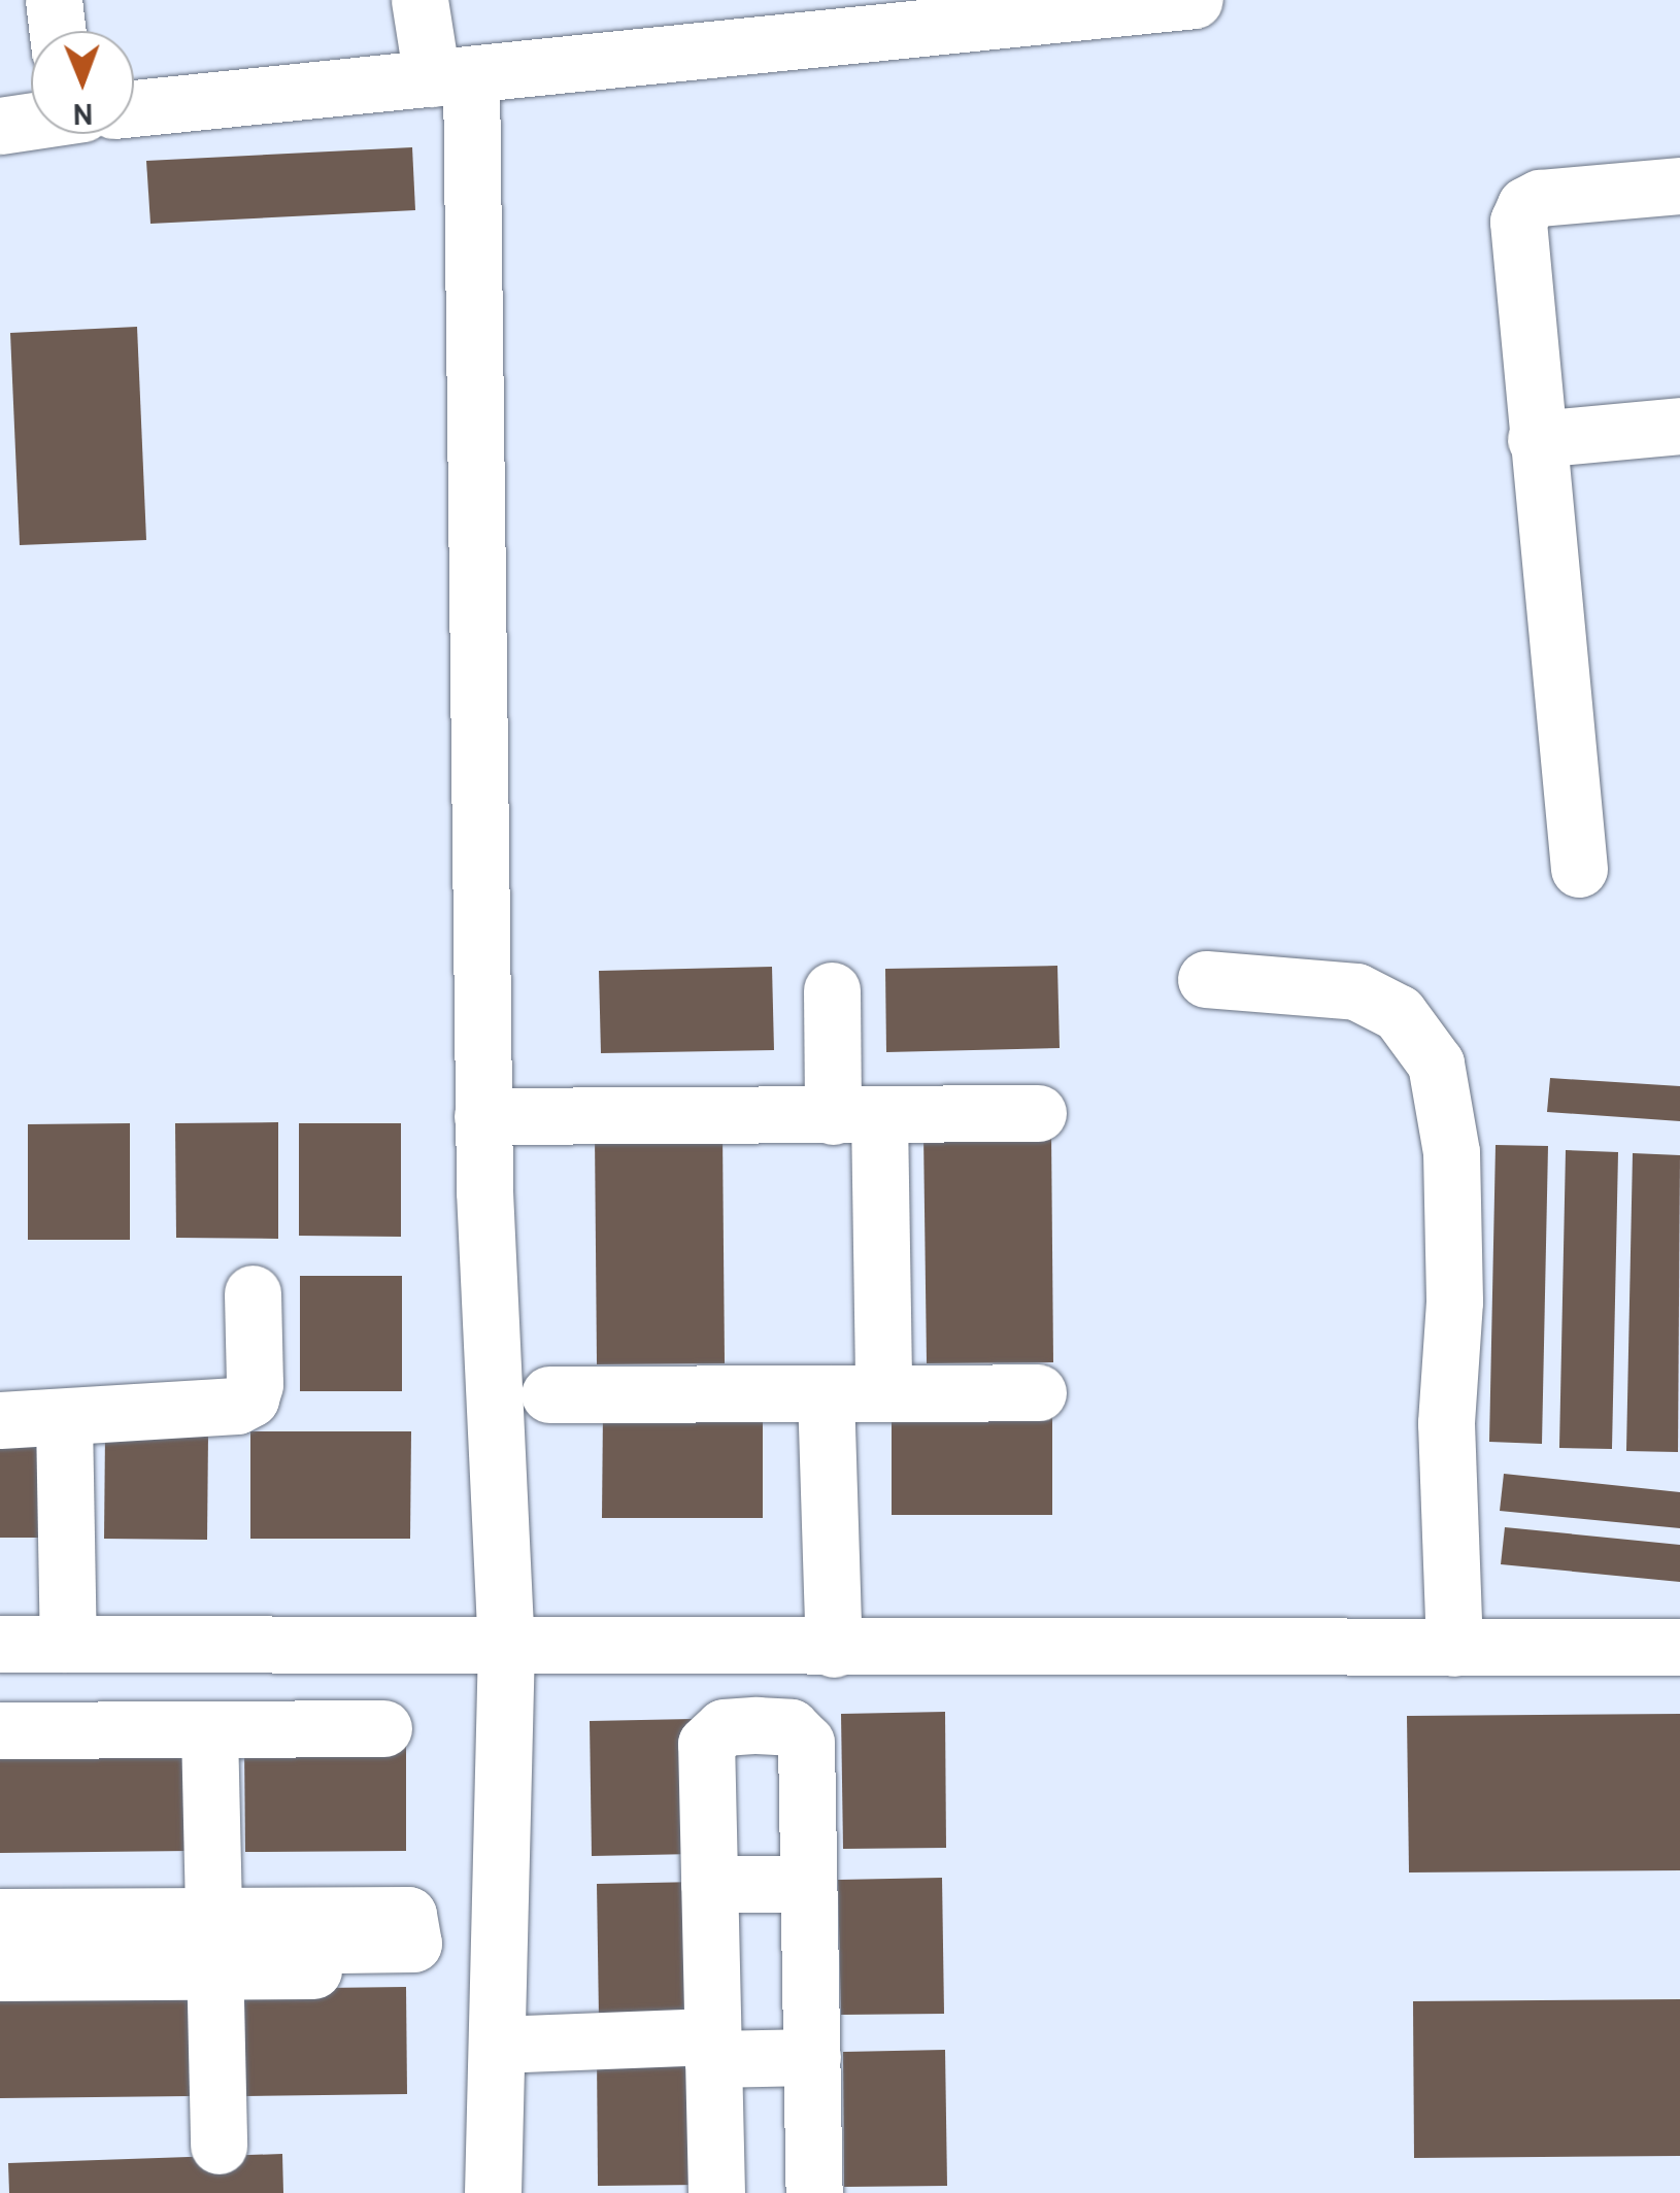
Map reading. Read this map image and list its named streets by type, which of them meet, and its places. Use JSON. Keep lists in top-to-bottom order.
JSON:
{
  "north": "bottom"
}
